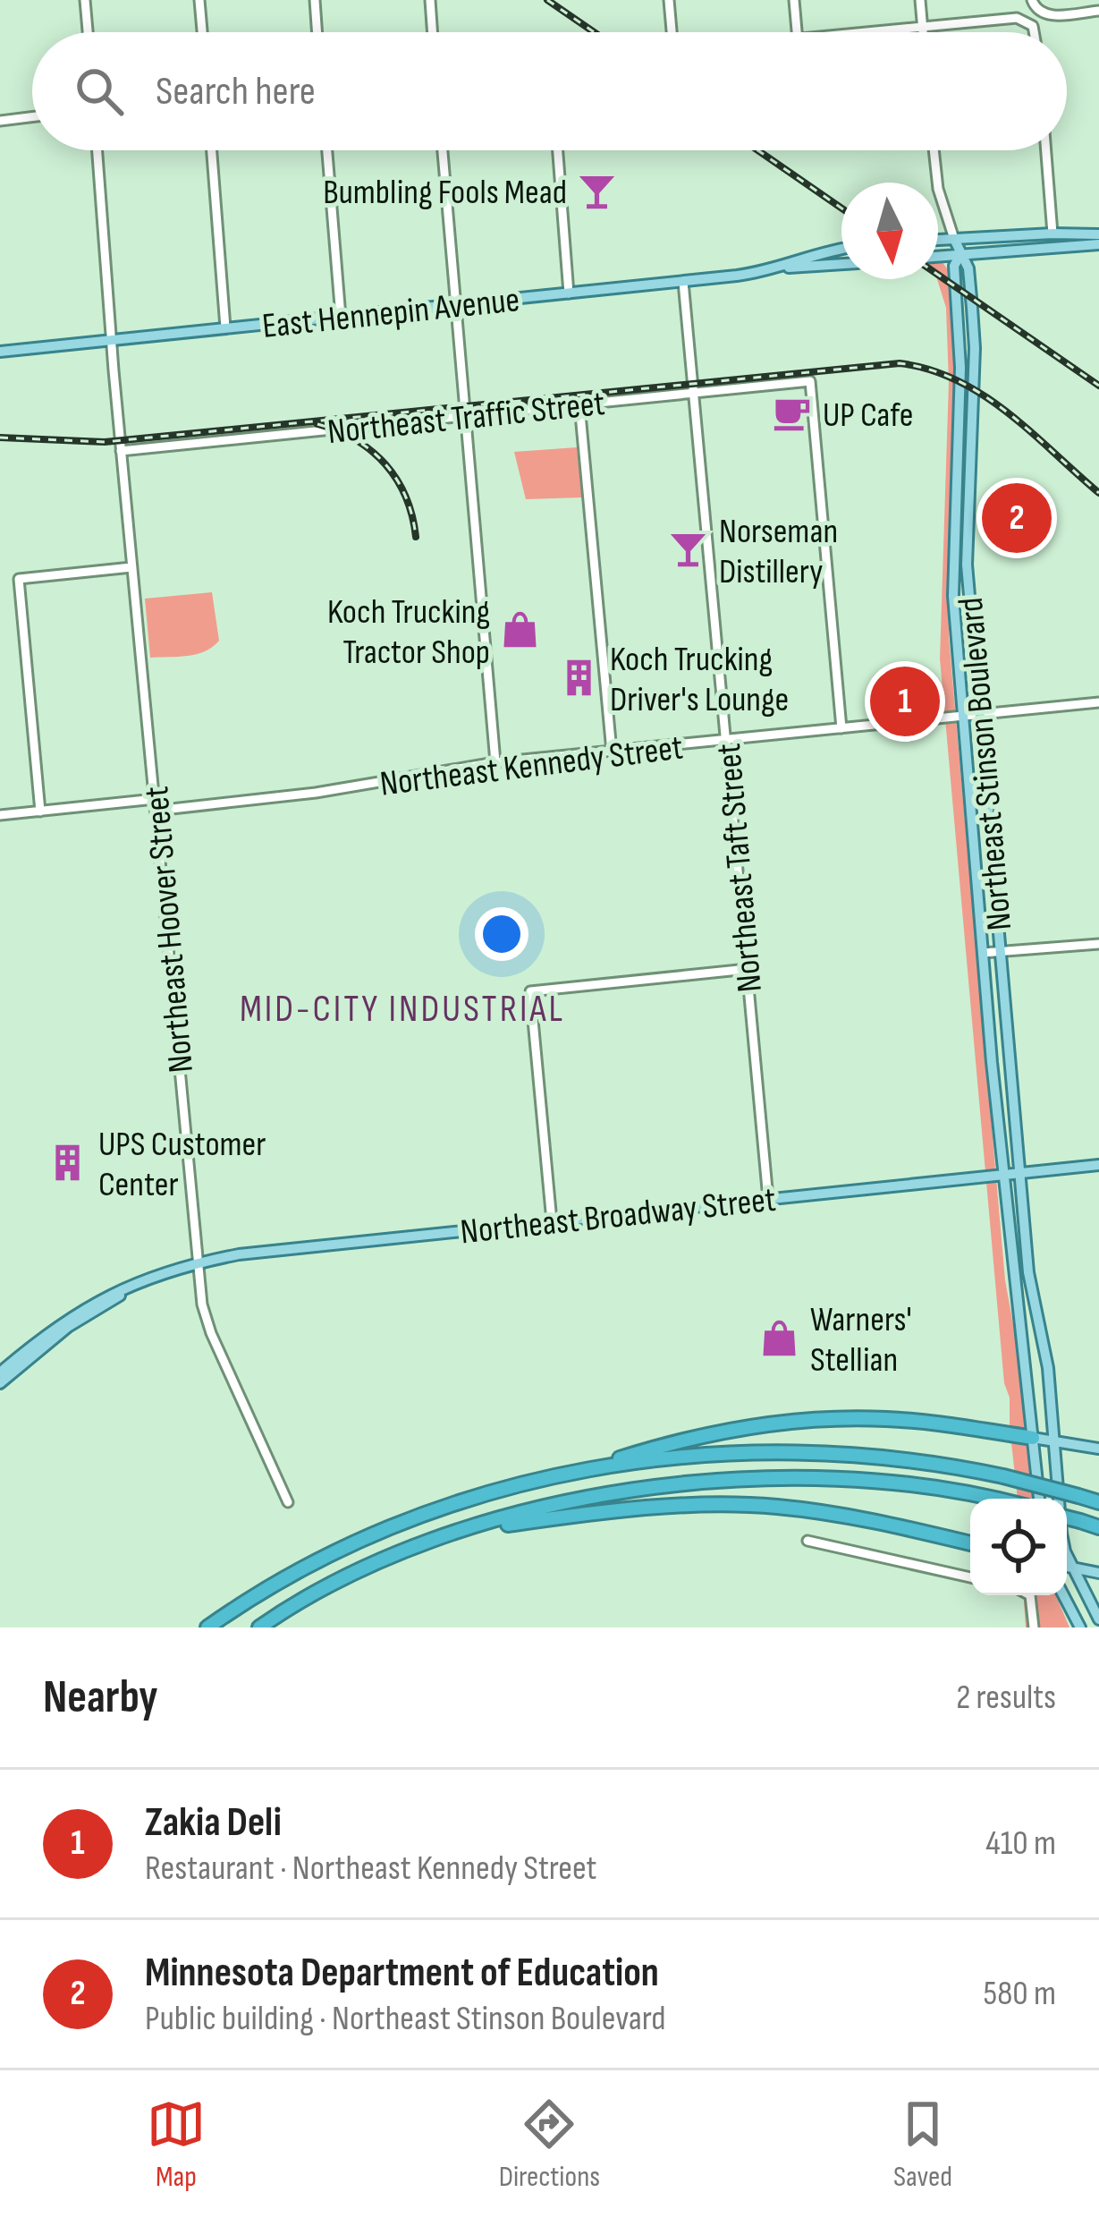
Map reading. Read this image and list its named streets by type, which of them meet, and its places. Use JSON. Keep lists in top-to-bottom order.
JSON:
{
  "streets": {
    "main road": ["East Hennepin Avenue", "Northeast Stinson Boulevard", "Northeast Broadway Street"],
    "street": [
      "Northeast Traffic Street",
      "Northeast Kennedy Street",
      "Northeast Taft Street",
      "Northeast Hoover Street"
    ]
  },
  "crossings": [
    ["East Hennepin Avenue", "Northeast Taft Street"],
    ["East Hennepin Avenue", "Northeast Hoover Street"],
    ["Northeast Traffic Street", "Northeast Kennedy Street"],
    ["Northeast Traffic Street", "Northeast Taft Street"],
    ["Northeast Traffic Street", "Northeast Hoover Street"],
    ["Northeast Kennedy Street", "Northeast Stinson Boulevard"],
    ["Northeast Kennedy Street", "Northeast Taft Street"],
    ["Northeast Kennedy Street", "Northeast Hoover Street"],
    ["Northeast Stinson Boulevard", "Northeast Broadway Street"],
    ["Northeast Taft Street", "Northeast Broadway Street"],
    ["Northeast Hoover Street", "Northeast Broadway Street"]
  ],
  "districts": ["MID-CITY INDUSTRIAL"],
  "places": {
    "bar": ["Bumbling Fools Mead", "Norseman Distillery"],
    "cafe": ["UP Cafe"],
    "shop": ["Koch Trucking Tractor Shop", "Warners' Stellian"],
    "building": ["Koch Trucking Driver's Lounge", "UPS Customer Center"]
  },
  "north": "bottom",
  "page": {
    "search": "Search here",
    "pins": ["2", "1"],
    "heading": ["Nearby", "2 results"],
    "list": [
      {
        "mark": "1",
        "name": "Zakia Deli",
        "note": "Restaurant · Northeast Kennedy Street",
        "value": "410 m"
      },
      {
        "mark": "2",
        "name": "Minnesota Department of Education",
        "note": "Public building · Northeast Stinson Boulevard",
        "value": "580 m"
      }
    ],
    "nav": ["Map", "Directions", "Saved"]
  }
}
